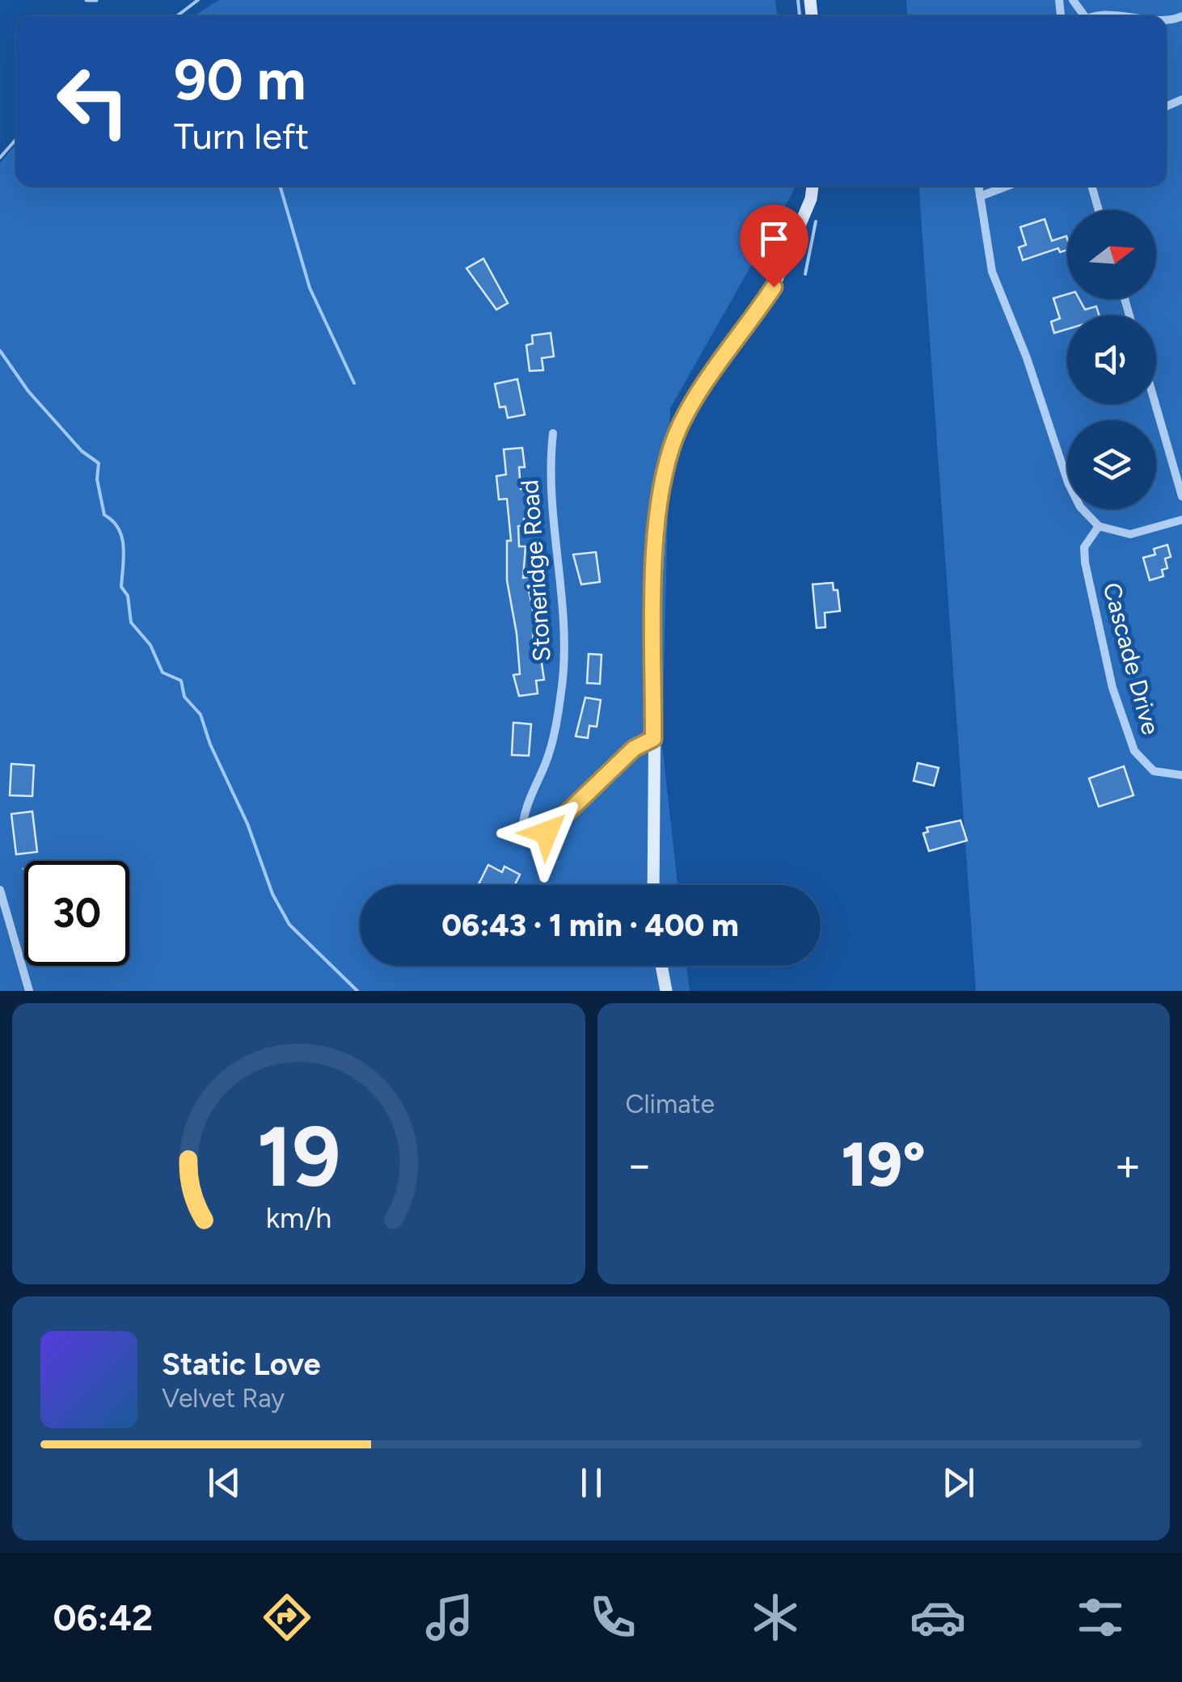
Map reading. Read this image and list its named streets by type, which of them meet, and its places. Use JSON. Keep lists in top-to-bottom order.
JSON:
{
  "streets": {
    "street": ["Stoneridge Road", "Cascade Drive"]
  },
  "north": "right",
  "page": {
    "turn": ["90 m", "Turn left"],
    "limit": "30",
    "trip": "06:43 · 1 min · 400 m",
    "tile": "Climate",
    "heat": ["−", "19°", "+"],
    "song": ["Static Love", "Velvet Ray"],
    "tabs": "06:42",
    "gauge": ["19", "km/h"]
  }
}
